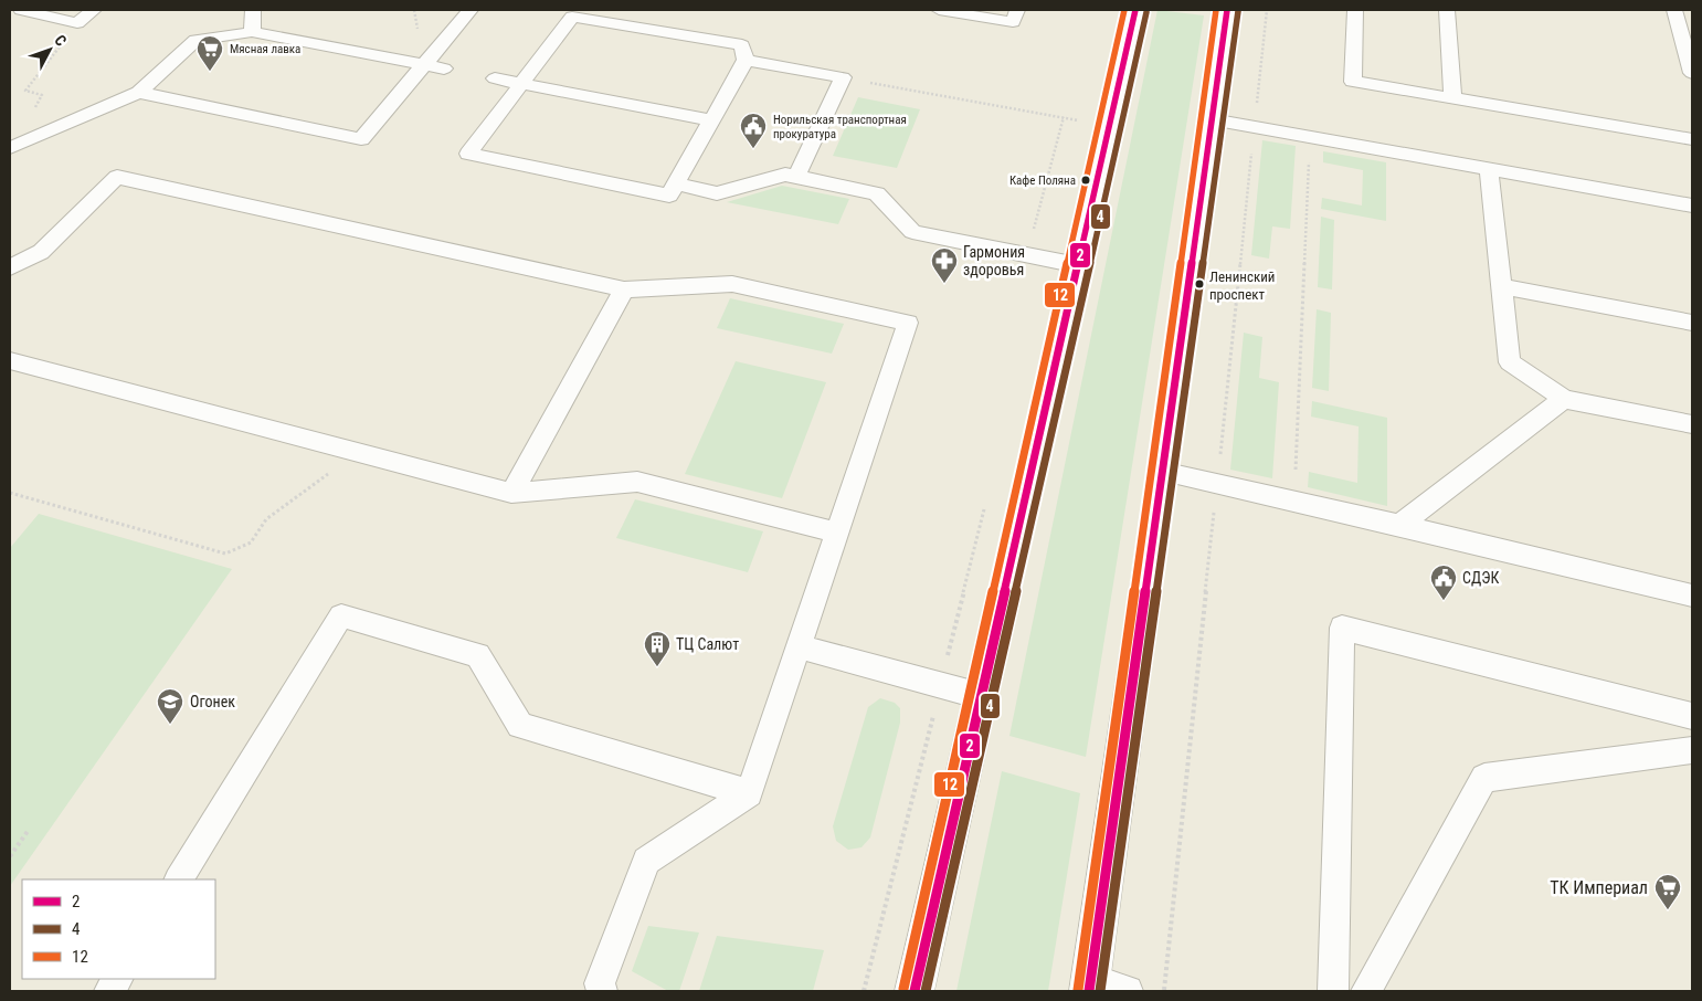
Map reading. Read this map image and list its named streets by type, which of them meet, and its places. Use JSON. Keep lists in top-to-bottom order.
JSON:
{
  "places": {
    "supermarket": ["Мясная лавка", "ТК Империал"],
    "public building": ["Норильская транспортная прокуратура", "СДЭК"],
    "other": ["Кафе Поляна", "Ленинский проспект"],
    "pharmacy": ["Гармония здоровья"],
    "building": ["ТЦ Салют"],
    "school or university": ["Огонек"]
  },
  "lines": ["transit line 2", "transit line 12", "transit line 4"],
  "legend": ["2", "4", "12"],
  "north": "top right"
}
